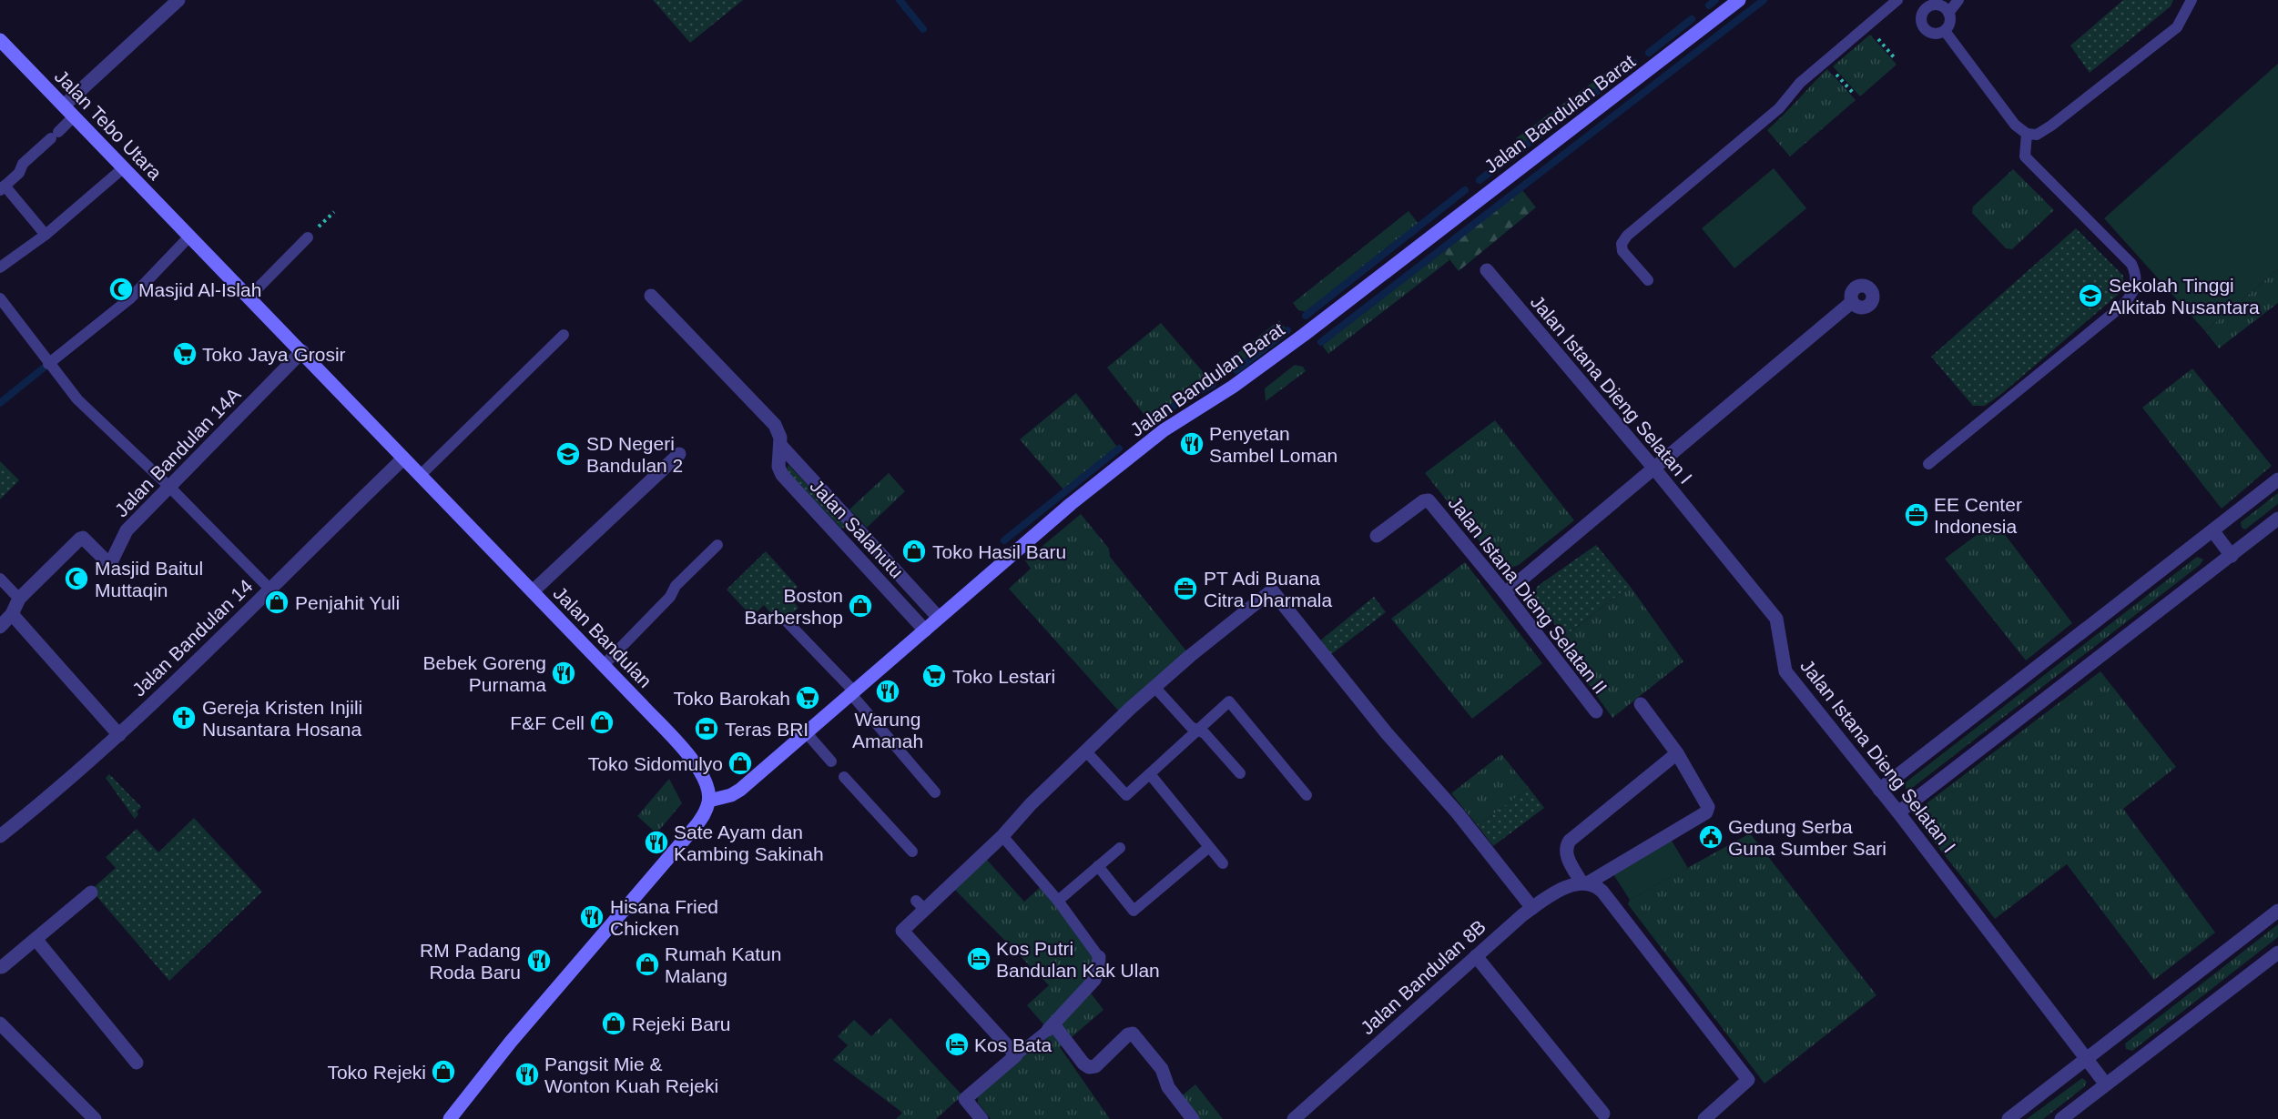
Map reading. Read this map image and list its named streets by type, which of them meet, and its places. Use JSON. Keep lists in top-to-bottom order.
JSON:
{
  "streets": {
    "main road": ["Jalan Bandulan Barat", "Jalan Tebo Utara", "Jalan Bandulan"],
    "street": [
      "Jalan Istana Dieng Selatan I",
      "Jalan Bandulan 14A",
      "Jalan Salahutu",
      "Jalan Istana Dieng Selatan II",
      "Jalan Bandulan 14",
      "Jalan Bandulan 8B"
    ]
  },
  "crossings": [
    ["Jalan Bandulan Barat", "Jalan Salahutu"],
    ["Jalan Bandulan Barat", "Jalan Bandulan"],
    ["Jalan Tebo Utara", "Jalan Bandulan"],
    ["Jalan Bandulan 14A", "Jalan Bandulan"],
    ["Jalan Bandulan", "Jalan Bandulan 14"]
  ],
  "places": {
    "mosque": ["Masjid Al-Islah", "Masjid Baitul Muttaqin"],
    "school or university": ["Sekolah Tinggi Alkitab Nusantara", "SD Negeri Bandulan 2"],
    "supermarket": ["Toko Jaya Grosir", "Toko Lestari", "Toko Barokah"],
    "restaurant": [
      "Penyetan Sambel Loman",
      "Bebek Goreng Purnama",
      "Warung Amanah",
      "Sate Ayam dan Kambing Sakinah",
      "Hisana Fried Chicken",
      "RM Padang Roda Baru",
      "Pangsit Mie & Wonton Kuah Rejeki"
    ],
    "office": ["EE Center Indonesia", "PT Adi Buana Citra Dharmala"],
    "shop": [
      "Toko Hasil Baru",
      "Penjahit Yuli",
      "Boston Barbershop",
      "F&F Cell",
      "Toko Sidomulyo",
      "Rumah Katun Malang",
      "Rejeki Baru",
      "Toko Rejeki"
    ],
    "church": ["Gereja Kristen Injili Nusantara Hosana"],
    "bank": ["Teras BRI"],
    "public building": ["Gedung Serba Guna Sumber Sari"],
    "hotel": ["Kos Putri Bandulan Kak Ulan", "Kos Bata"]
  }
}
